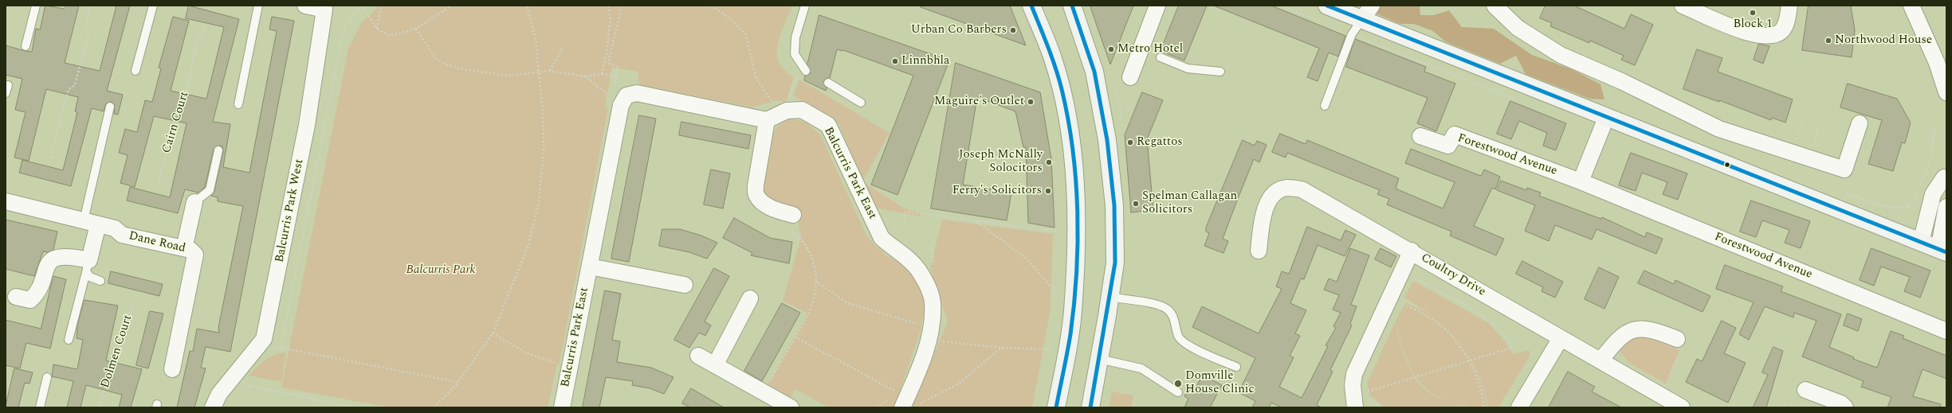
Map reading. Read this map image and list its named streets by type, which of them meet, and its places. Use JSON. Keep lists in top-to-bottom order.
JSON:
{
  "streets": {
    "street": [
      "Forestwood Avenue",
      "Balcurris Park East",
      "Balcurris Park West",
      "Dane Road",
      "Coultry Drive"
    ],
    "path": ["Cairn Court", "Dolmen Court"]
  },
  "parks": ["Balcurris Park"],
  "places": [
    "Block 1",
    "Urban Co Barbers",
    "Northwood House",
    "Metro Hotel",
    "Linnbhla",
    "Maguire's Outlet",
    "Regattos",
    "Joseph McNally Solocitors",
    "Ferry's Solicitors",
    "Spelman Callagan Solicitors",
    "Domville House Clinic"
  ]
}
